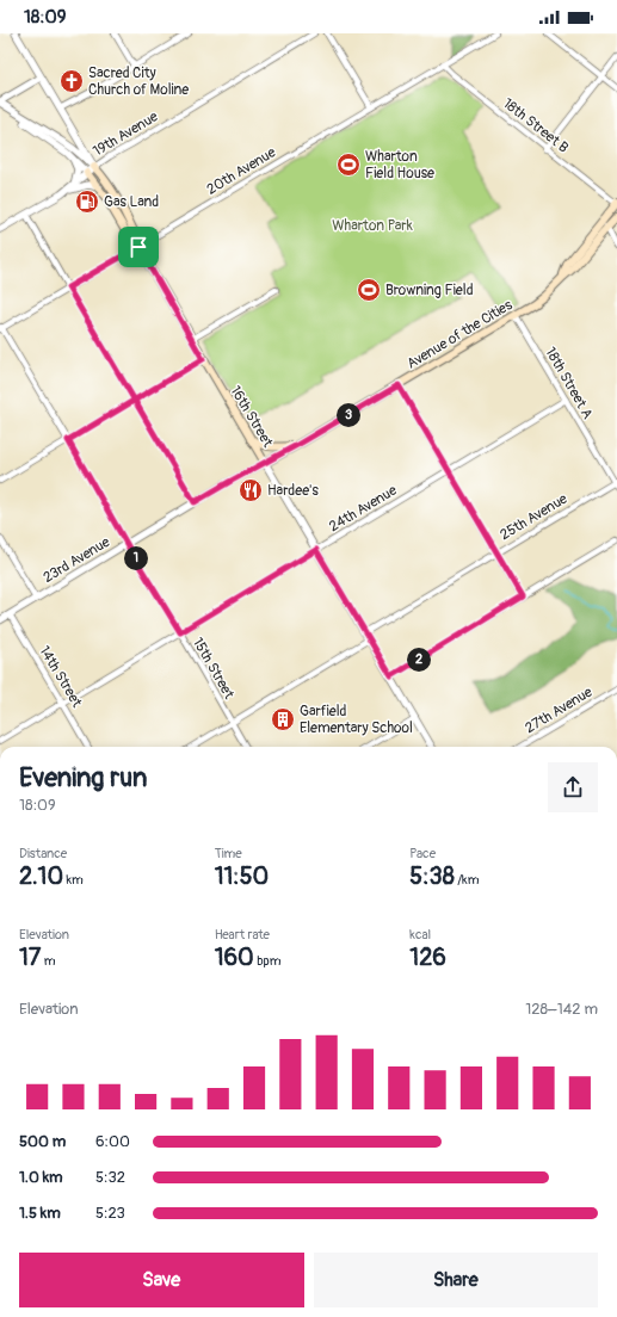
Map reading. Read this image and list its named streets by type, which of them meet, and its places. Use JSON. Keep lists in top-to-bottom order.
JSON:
{
  "streets": {
    "main road": ["Avenue of the Cities", "16th Street"],
    "street": [
      "18th Street B",
      "19th Avenue",
      "20th Avenue",
      "18th Street A",
      "24th Avenue",
      "25th Avenue",
      "23rd Avenue",
      "15th Street",
      "14th Street",
      "27th Avenue"
    ]
  },
  "crossings": [
    ["18th Street B", "20th Avenue"],
    ["18th Street B", "Avenue of the Cities"],
    ["19th Avenue", "16th Street"],
    ["20th Avenue", "16th Street"],
    ["20th Avenue", "15th Street"],
    ["Avenue of the Cities", "18th Street A"],
    ["Avenue of the Cities", "16th Street"],
    ["Avenue of the Cities", "23rd Avenue"],
    ["18th Street A", "24th Avenue"],
    ["18th Street A", "25th Avenue"],
    ["16th Street", "24th Avenue"],
    ["16th Street", "25th Avenue"],
    ["16th Street", "23rd Avenue"],
    ["24th Avenue", "15th Street"],
    ["24th Avenue", "14th Street"],
    ["23rd Avenue", "15th Street"],
    ["23rd Avenue", "14th Street"]
  ],
  "parks": ["Wharton Park"],
  "places": {
    "church": ["Sacred City Church of Moline"],
    "sports": ["Wharton Field House", "Browning Field"],
    "fuel station": ["Gas Land"],
    "restaurant": ["Hardee's"],
    "building": ["Garfield Elementary School"]
  },
  "page": {
    "status": "18:09",
    "pins": ["3", "1", "2"],
    "heading": ["Evening run", "18:09"],
    "stats": [
      ["Distance", "2.10 km"],
      ["Time", "11:50"],
      ["Pace", "5:38 /km"],
      ["Elevation", "17 m"],
      ["Heart rate", "160 bpm"],
      ["kcal", "126"]
    ],
    "chart": ["Elevation", "128–142 m"],
    "list": [
      {
        "name": "500 m",
        "note": "6:00"
      },
      {
        "name": "1.0 km",
        "note": "5:32"
      },
      {
        "name": "1.5 km",
        "note": "5:23"
      }
    ],
    "buttons": ["Save", "Share"]
  }
}
